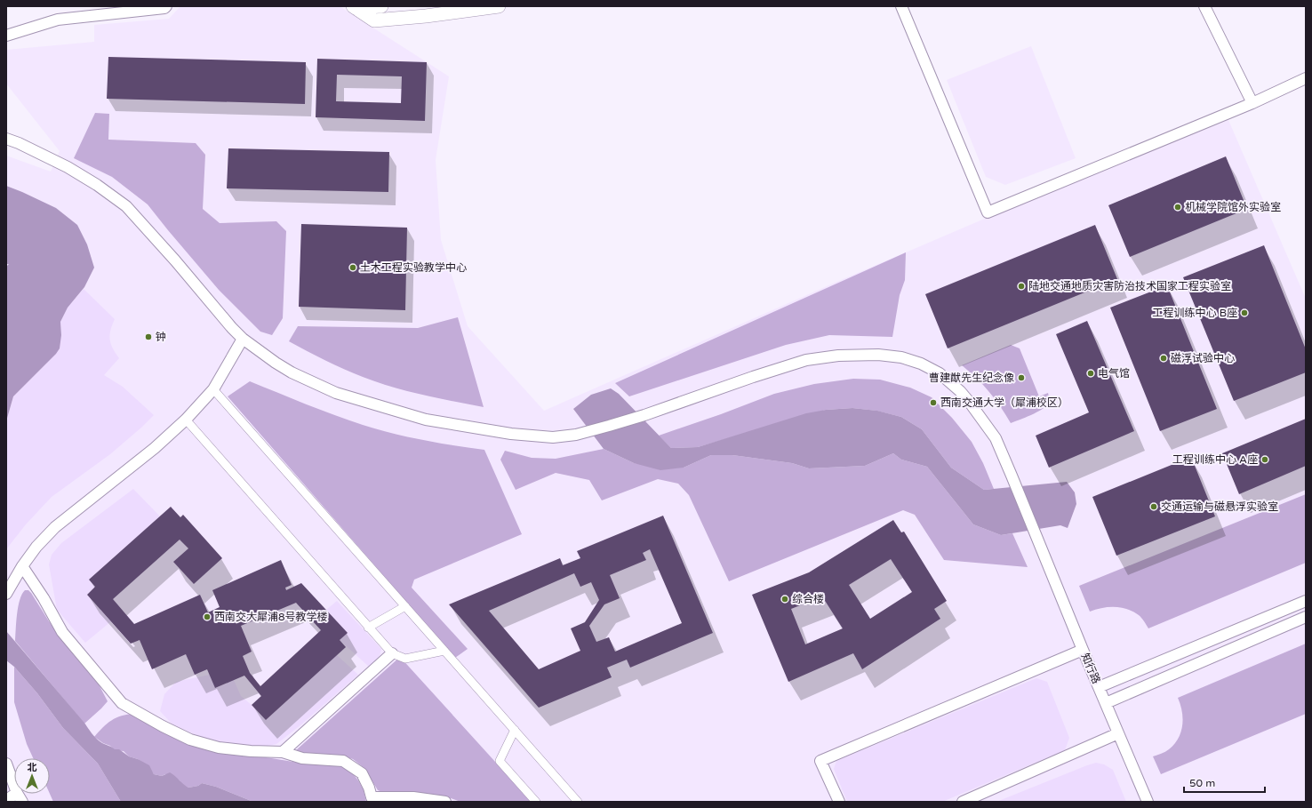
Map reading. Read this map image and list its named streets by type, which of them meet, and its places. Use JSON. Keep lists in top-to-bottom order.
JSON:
{
  "streets": {
    "street": ["知行路"]
  },
  "places": [
    "机械学院馆外实验室",
    "土木工程实验教学中心",
    "陆地交通地质灾害防治技术国家工程实验室",
    "工程训练中心 B座",
    "钟",
    "磁浮试验中心",
    "电气馆",
    "曹建猷先生纪念像",
    "西南交通大学（犀浦校区）",
    "工程训练中心 A座",
    "交通运输与磁悬浮实验室",
    "综合楼",
    "西南交大犀浦8号教学楼"
  ],
  "scale_bar": "50 m",
  "north": "top"
}
